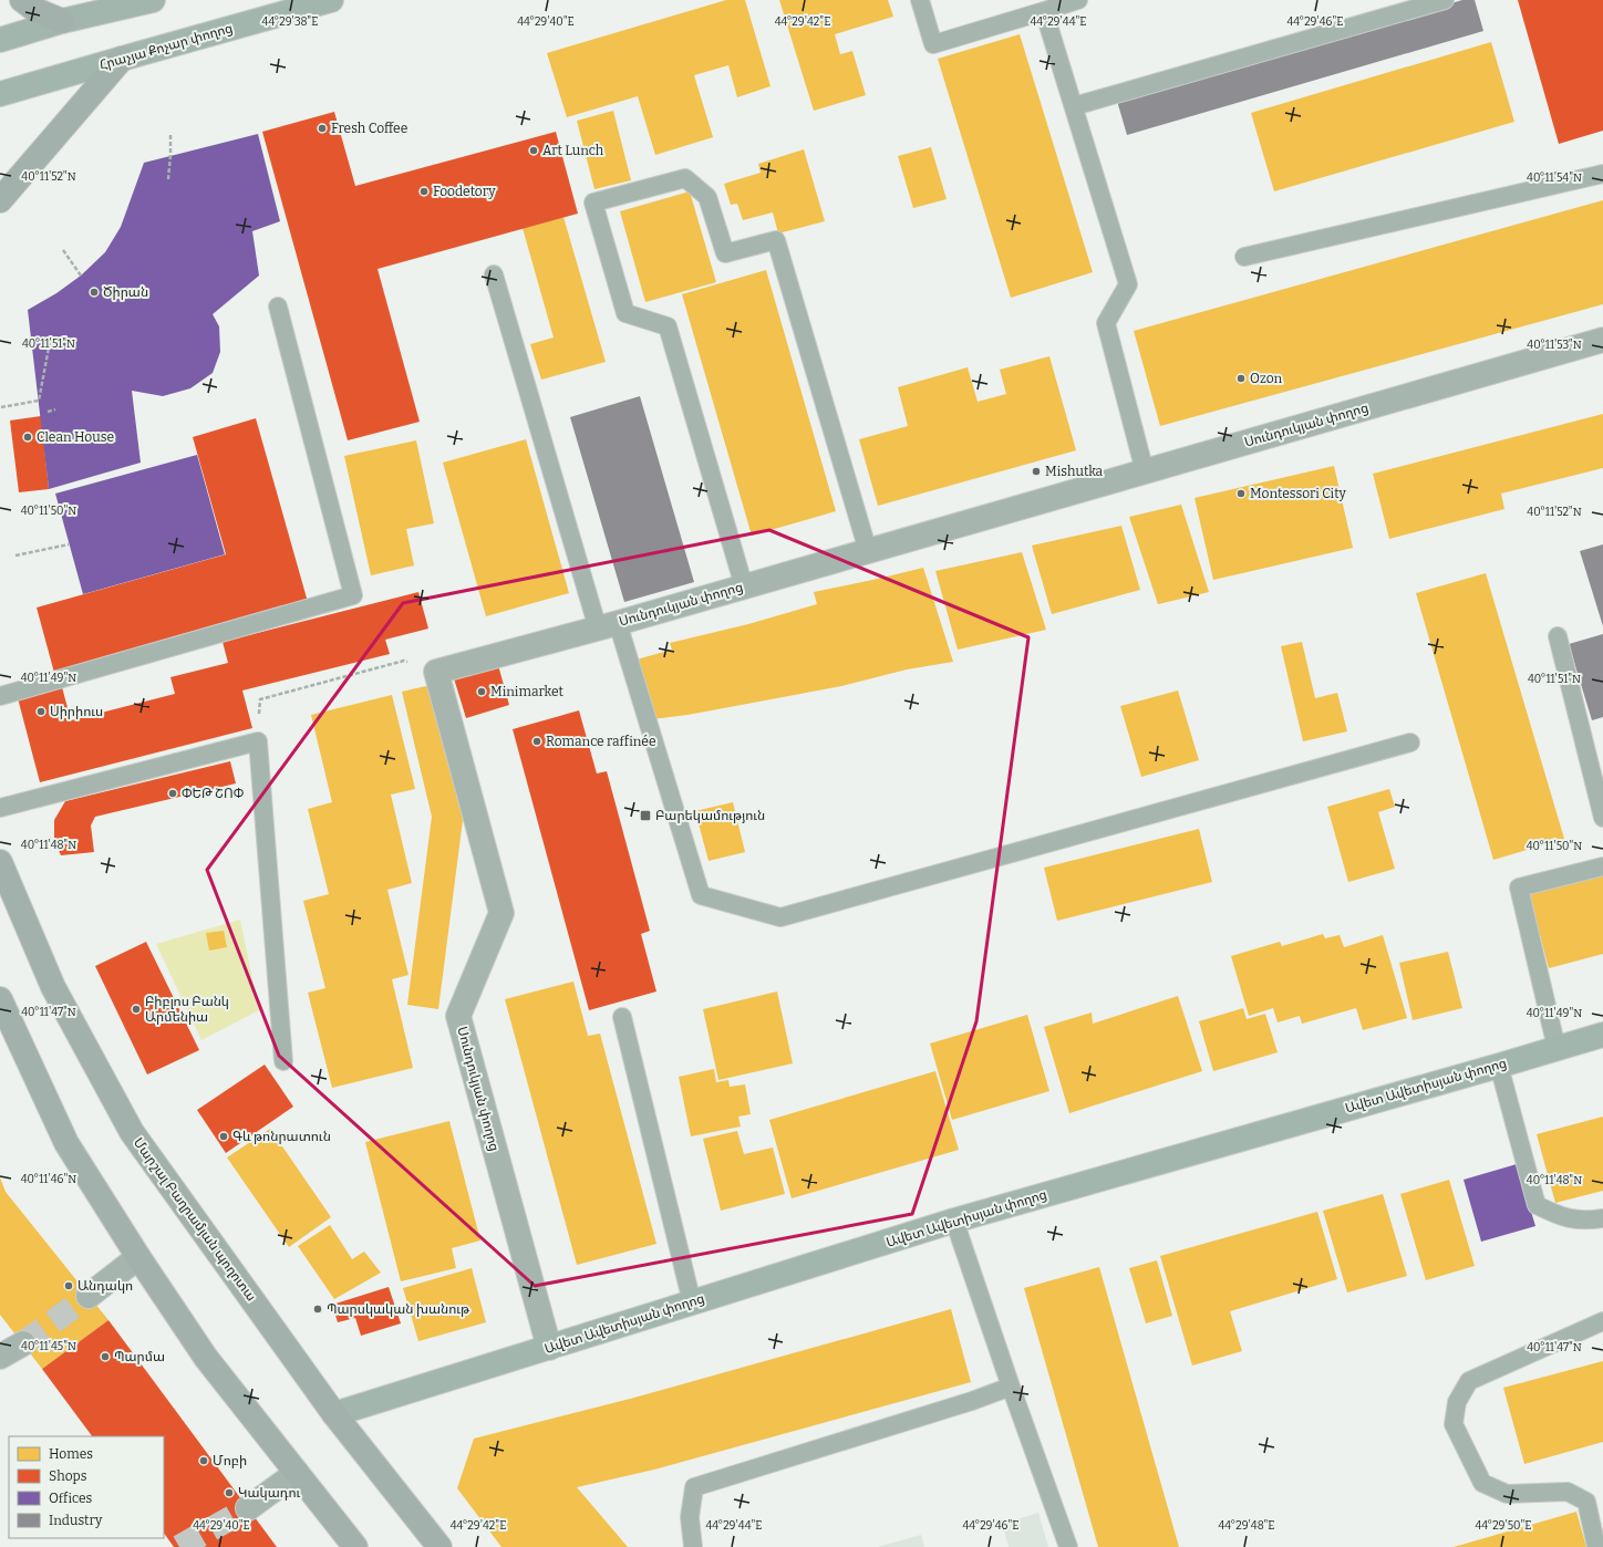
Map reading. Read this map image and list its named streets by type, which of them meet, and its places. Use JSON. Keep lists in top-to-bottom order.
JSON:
{
  "streets": {
    "main road": ["Մարշալ Բաղրամյան պողոտա"],
    "street": ["Հրաչյա Քոչար փողոց", "Սունդուկյան փողոց", "Ավետ Ավետիսյան փողոց"]
  },
  "crossings": [
    ["Սունդուկյան փողոց", "Ավետ Ավետիսյան փողոց"],
    ["Ավետ Ավետիսյան փողոց", "Մարշալ Բաղրամյան պողոտա"]
  ],
  "places": {
    "other": [
      "Fresh Coffee",
      "Art Lunch",
      "Foodetory",
      "Ծիրան",
      "Ozon",
      "Clean House",
      "Mishutka",
      "Montessori City",
      "Minimarket",
      "Սիրիուս",
      "Romance raffinée",
      "ՓԵԹ ՇՈՓ",
      "Բիբլոս Բանկ Արմենիա",
      "Գև թոնրատուն",
      "Անդակո",
      "Պարսկական խանութ",
      "Պարմա",
      "Մոբի",
      "Կակադու"
    ],
    "transit": ["Բարեկամություն"]
  },
  "legend": [
    "Homes",
    "Shops",
    "Offices",
    "Industry"
  ],
  "coordinates": [
    "44°29'38\"E",
    "44°29'40\"E",
    "44°29'42\"E",
    "44°29'44\"E",
    "44°29'46\"E",
    "40°11'52\"N",
    "40°11'54\"N",
    "40°11'51\"N",
    "40°11'53\"N",
    "40°11'50\"N",
    "40°11'49\"N",
    "40°11'48\"N",
    "40°11'47\"N",
    "40°11'46\"N",
    "40°11'45\"N",
    "44°29'48\"E",
    "44°29'50\"E"
  ]
}
